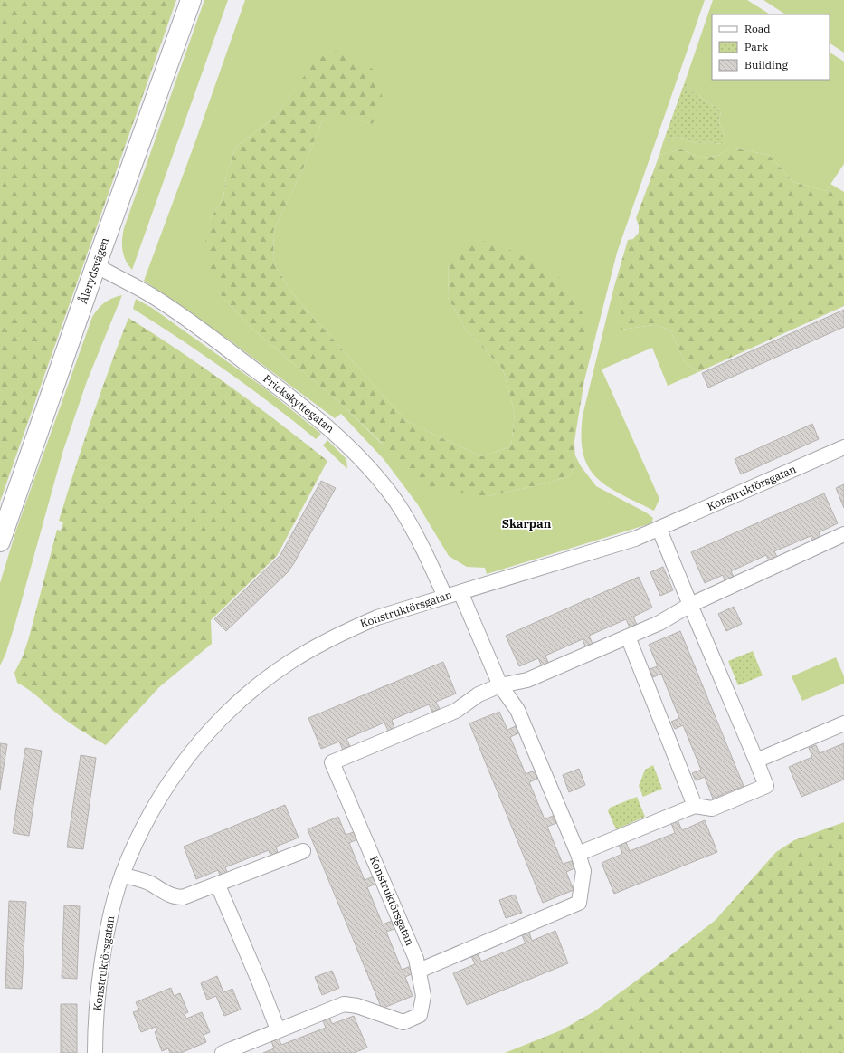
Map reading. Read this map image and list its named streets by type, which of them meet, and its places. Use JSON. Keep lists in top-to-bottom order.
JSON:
{
  "streets": {
    "main road": ["Ålerydsvägen"],
    "street": ["Prickskyttegatan", "Konstruktörsgatan"]
  },
  "crossings": [
    ["Ålerydsvägen", "Prickskyttegatan"],
    ["Prickskyttegatan", "Konstruktörsgatan"]
  ],
  "districts": ["Skarpan"],
  "legend": ["Road", "Park", "Building"]
}
